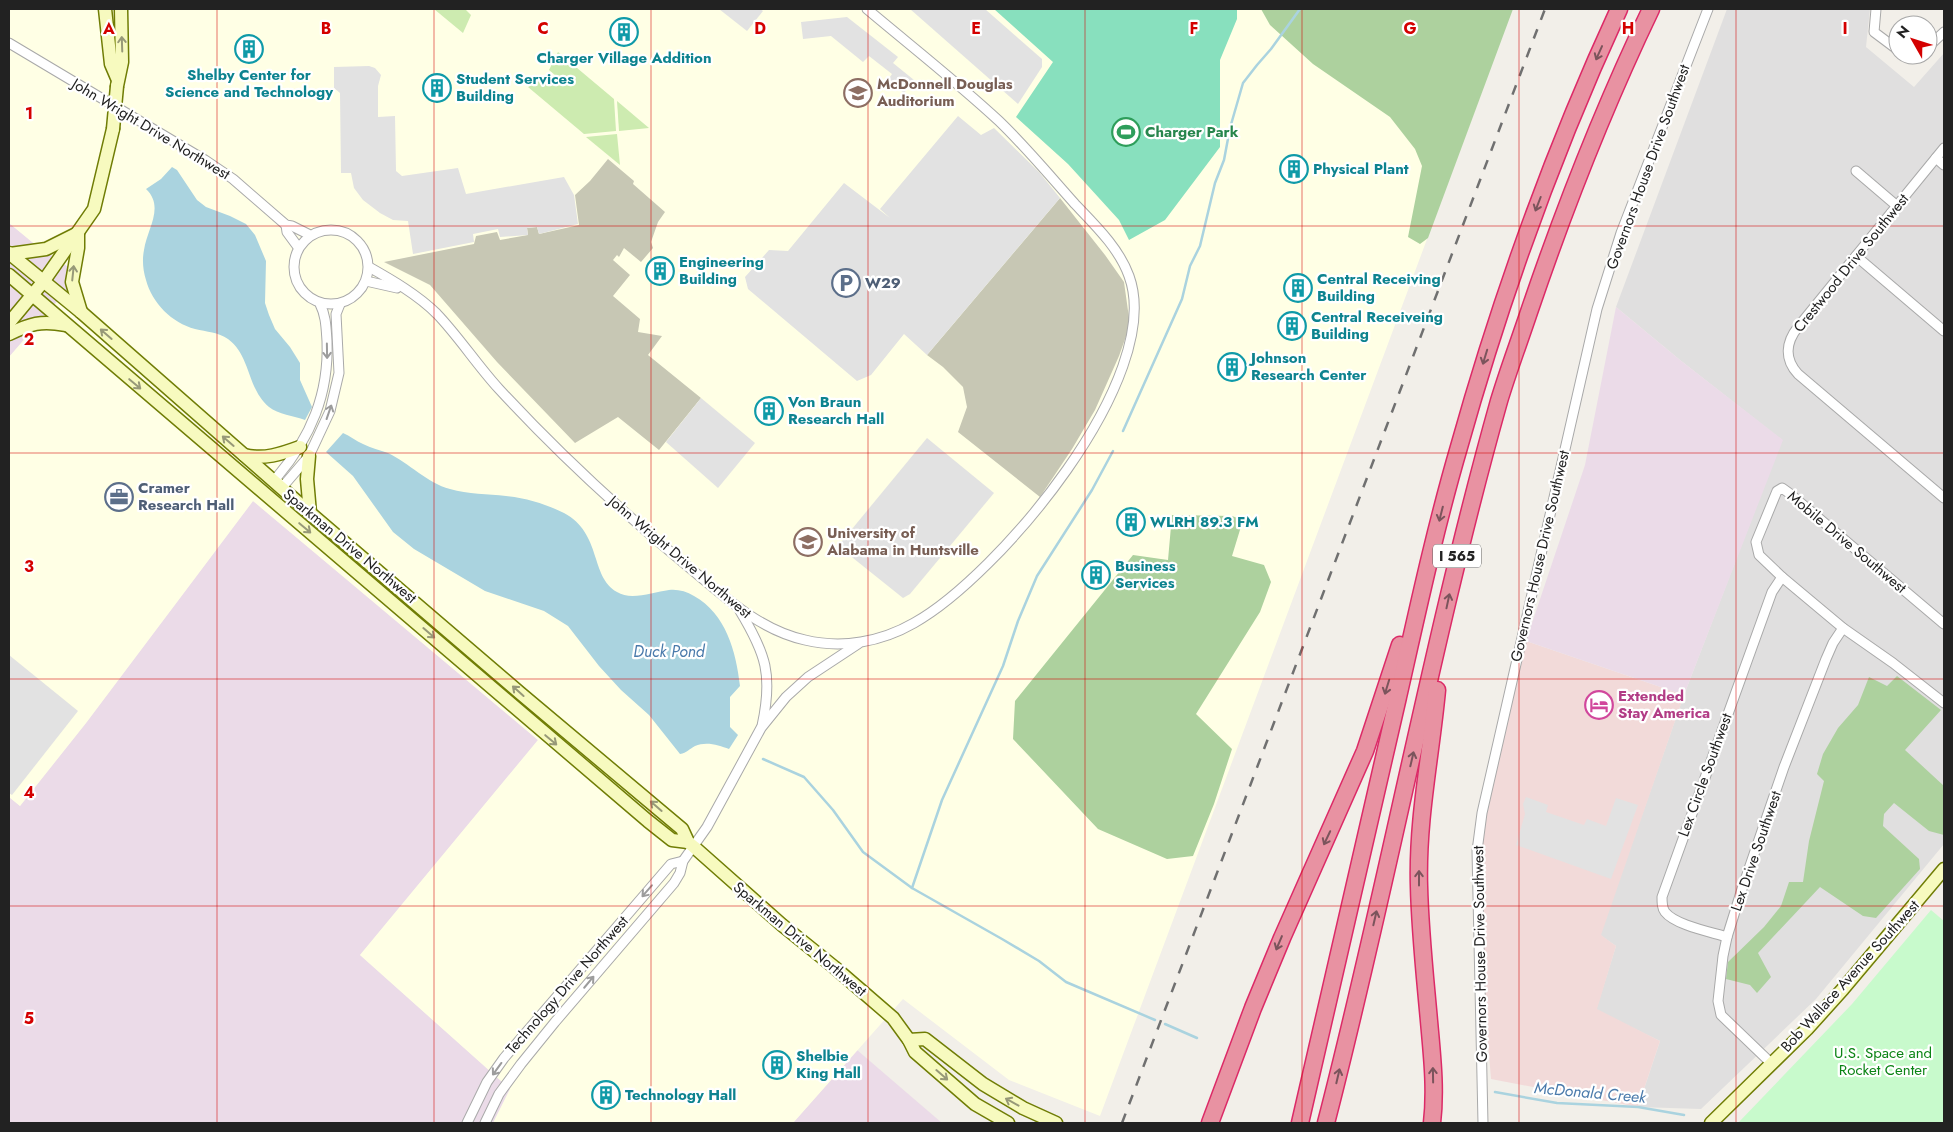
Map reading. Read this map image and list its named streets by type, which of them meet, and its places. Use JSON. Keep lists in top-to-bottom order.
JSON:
{
  "streets": {
    "highway": ["I 565"],
    "main road": ["Sparkman Drive Northwest", "Bob Wallace Avenue Southwest"],
    "street": [
      "John Wright Drive Northwest",
      "Governors House Drive Southwest",
      "Crestwood Drive Southwest",
      "Mobile Drive Southwest",
      "Lex Circle Southwest",
      "Lex Drive Southwest",
      "Technology Drive Northwest"
    ]
  },
  "crossings": [
    ["John Wright Drive Northwest", "Technology Drive Northwest"],
    ["Mobile Drive Southwest", "Lex Circle Southwest"],
    ["Mobile Drive Southwest", "Lex Drive Southwest"],
    ["Sparkman Drive Northwest", "Technology Drive Northwest"],
    ["Lex Circle Southwest", "Lex Drive Southwest"],
    ["Lex Drive Southwest", "Bob Wallace Avenue Southwest"]
  ],
  "water": ["Duck Pond", "McDonald Creek"],
  "parks": ["U.S. Space and Rocket Center"],
  "places": {
    "building": [
      "Charger Village Addition",
      "Shelby Center for Science and Technology",
      "Student Services Building",
      "Physical Plant",
      "Engineering Building",
      "Central Receiving Building",
      "Central Receiveing Building",
      "Johnson Research Center",
      "Von Braun Research Hall",
      "WLRH 89.3 FM",
      "Business Services",
      "Shelbie King Hall",
      "Technology Hall"
    ],
    "school or university": ["McDonnell Douglas Auditorium", "University of Alabama in Huntsville"],
    "sports": ["Charger Park"],
    "parking": ["W29"],
    "office": ["Cramer Research Hall"],
    "hotel": ["Extended Stay America"]
  },
  "north": "top left",
  "grid": {
    "columns": [
      "A",
      "B",
      "C",
      "D",
      "E",
      "F",
      "G",
      "H",
      "I"
    ],
    "rows": [
      "1",
      "2",
      "3",
      "4",
      "5"
    ]
  }
}
